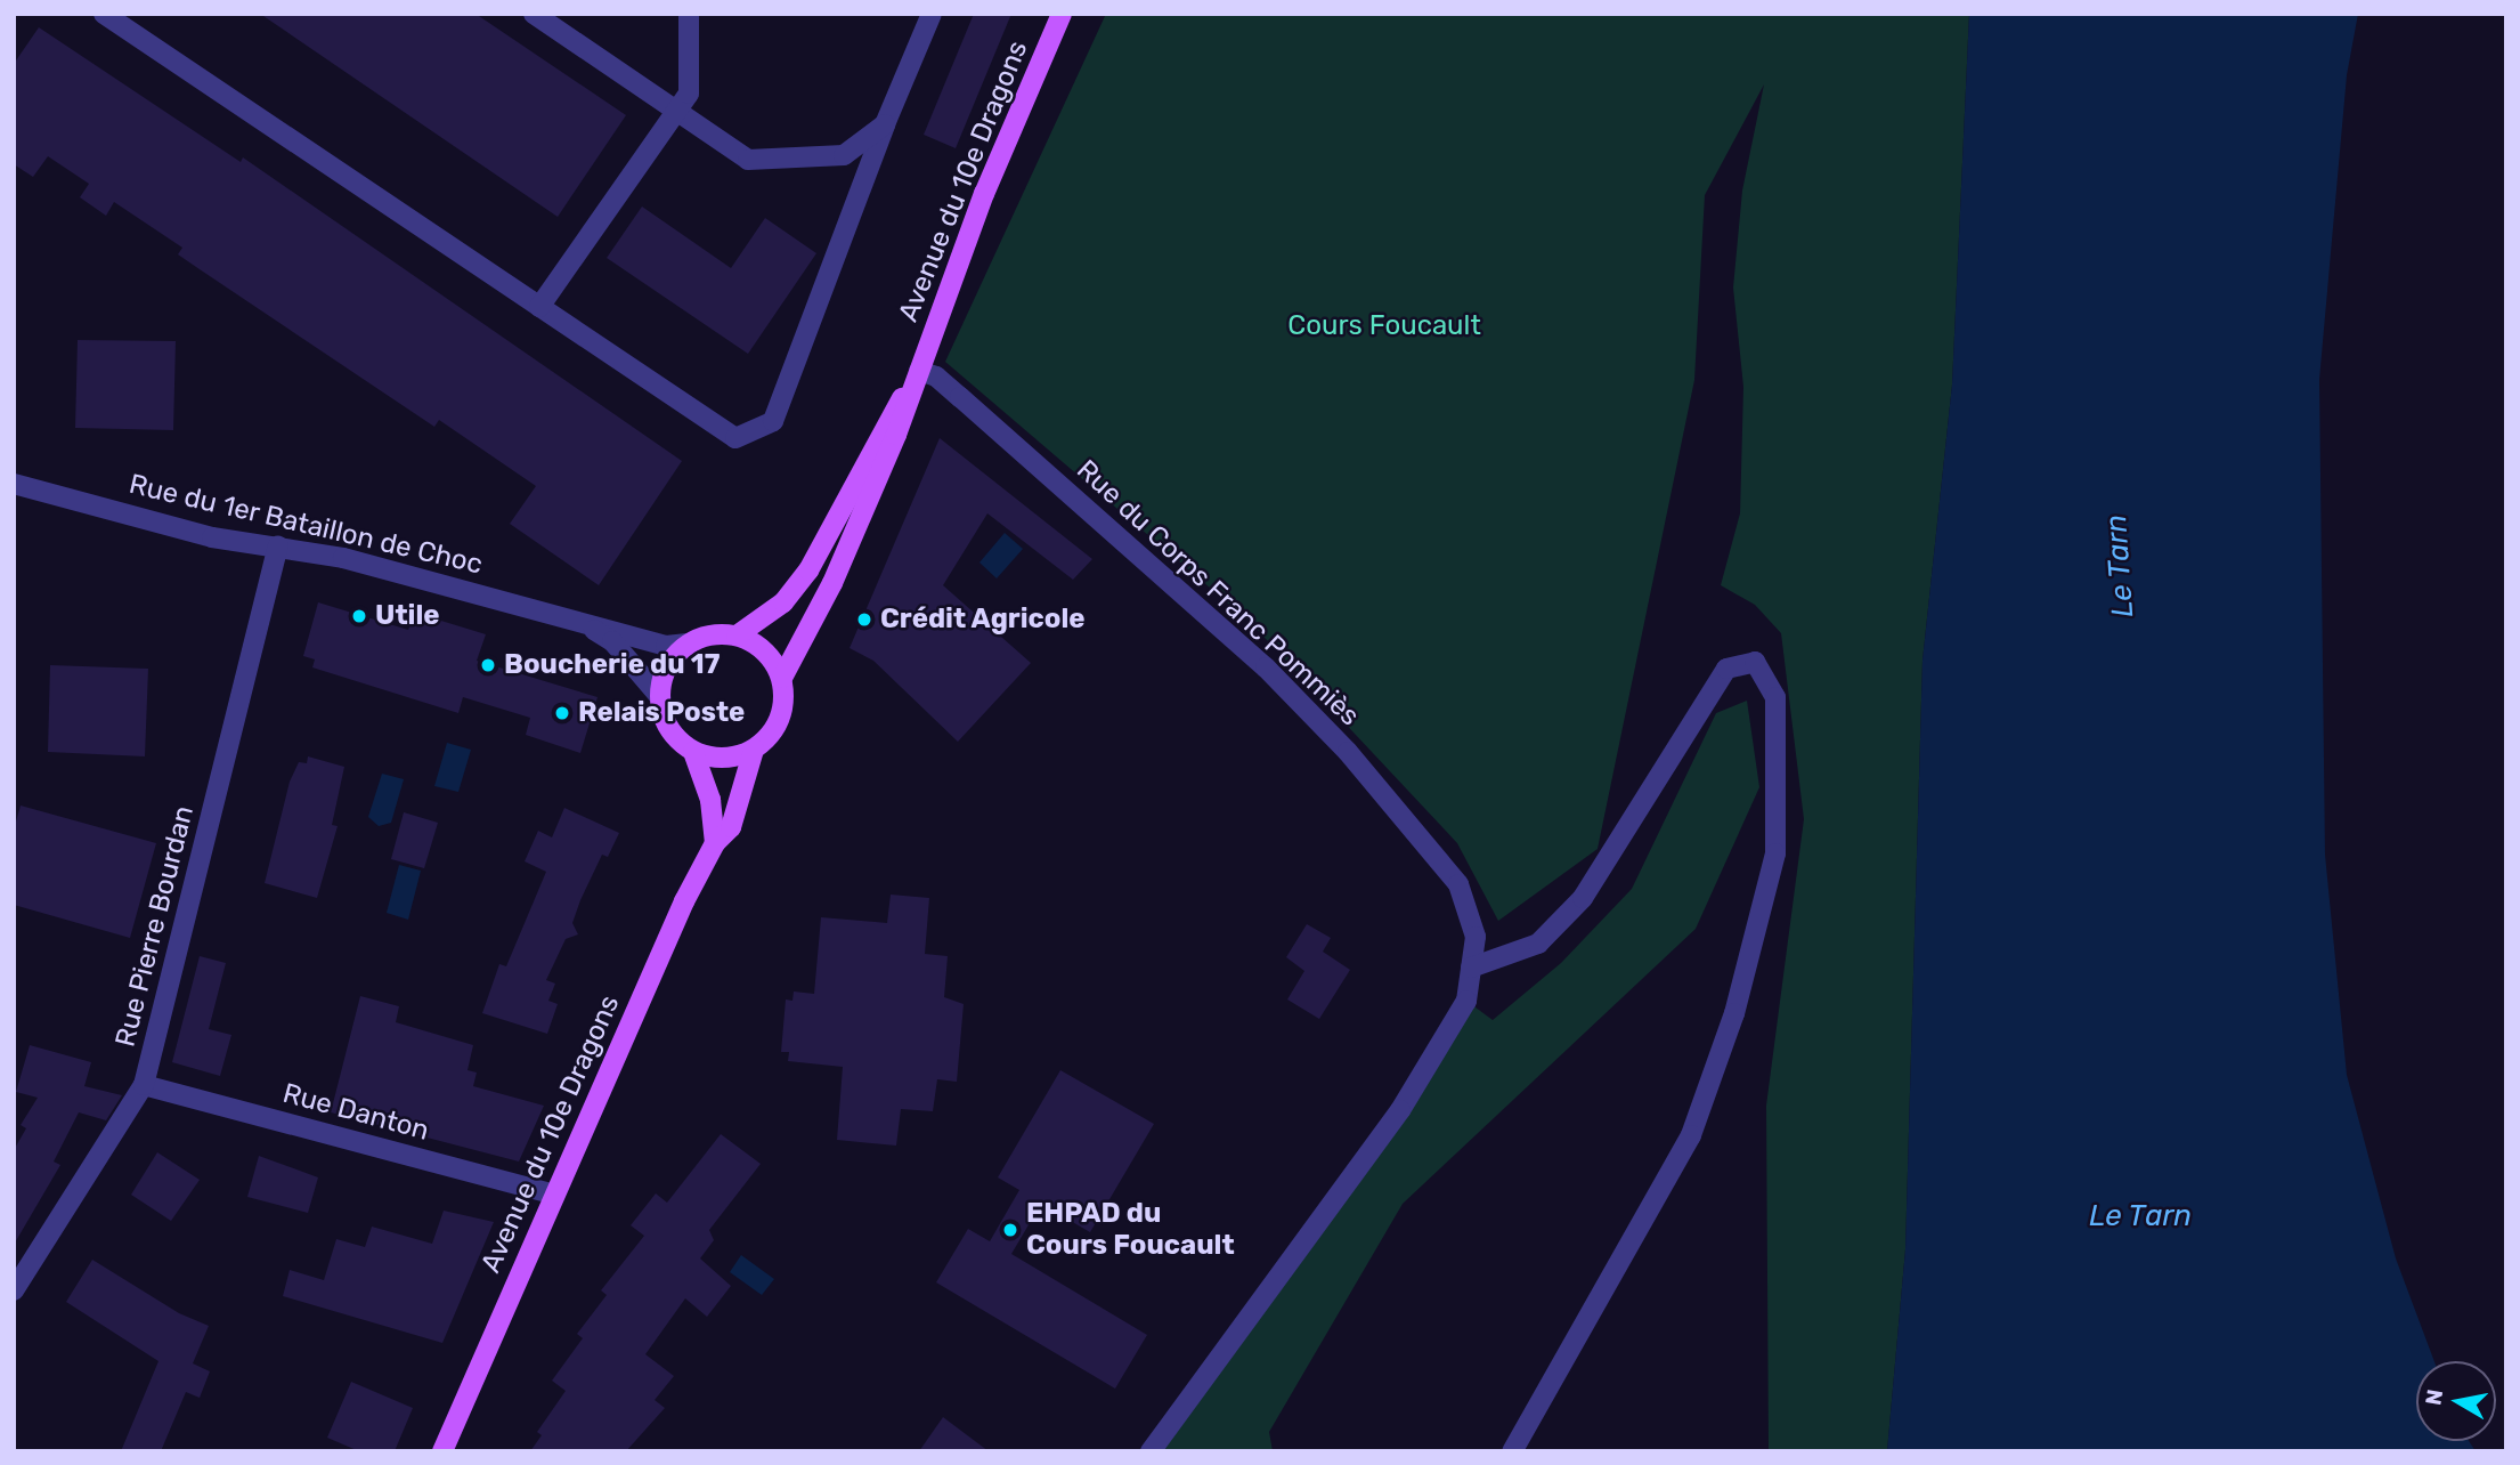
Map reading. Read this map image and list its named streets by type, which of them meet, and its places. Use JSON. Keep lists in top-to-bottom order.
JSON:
{
  "streets": {
    "main road": ["Avenue du 10e Dragons"],
    "street": [
      "Rue du 1er Bataillon de Choc",
      "Rue du Corps Franc Pommiès",
      "Rue Pierre Bourdan",
      "Rue Danton"
    ]
  },
  "crossings": [
    ["Avenue du 10e Dragons", "Rue du 1er Bataillon de Choc"],
    ["Avenue du 10e Dragons", "Rue du Corps Franc Pommiès"],
    ["Avenue du 10e Dragons", "Rue Danton"],
    ["Rue du 1er Bataillon de Choc", "Rue Pierre Bourdan"],
    ["Rue Pierre Bourdan", "Rue Danton"]
  ],
  "water": ["Le Tarn"],
  "parks": ["Cours Foucault"],
  "places": [
    "Utile",
    "Crédit Agricole",
    "Boucherie du 17",
    "Relais Poste",
    "EHPAD du Cours Foucault"
  ],
  "north": "left"
}
